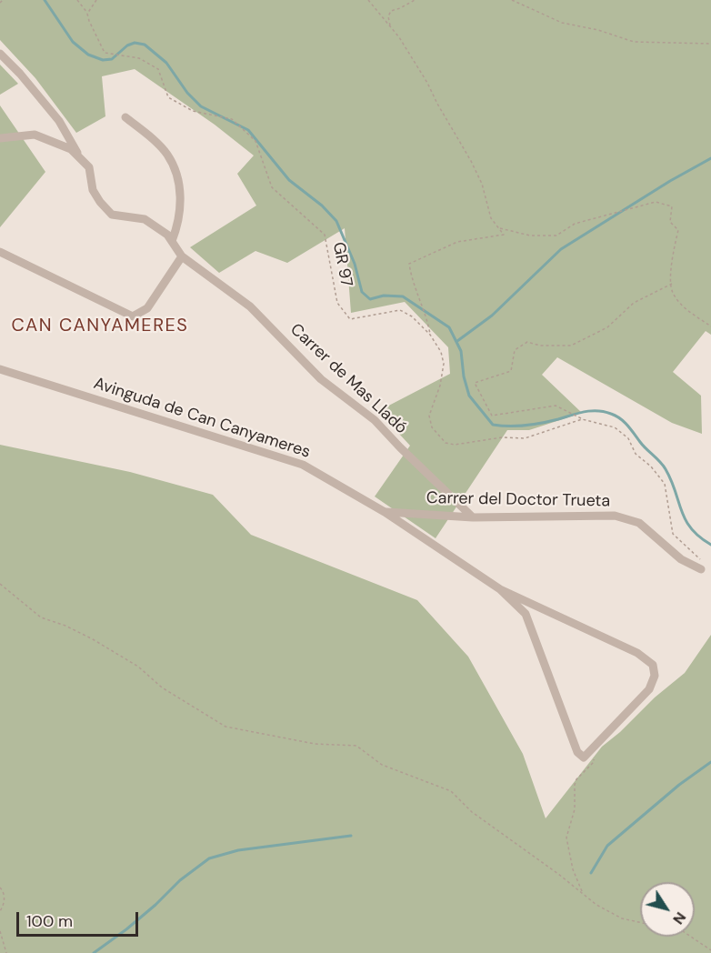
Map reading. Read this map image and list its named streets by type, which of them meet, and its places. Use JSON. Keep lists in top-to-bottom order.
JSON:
{
  "streets": {
    "street": ["Carrer de Mas Lladó", "Avinguda de Can Canyameres", "Carrer del Doctor Trueta"],
    "path": ["GR 97"]
  },
  "crossings": [
    ["Carrer de Mas Lladó", "Carrer del Doctor Trueta"],
    ["Avinguda de Can Canyameres", "Carrer del Doctor Trueta"]
  ],
  "districts": ["CAN CANYAMERES"],
  "scale_bar": "100 m",
  "north": "bottom right"
}
